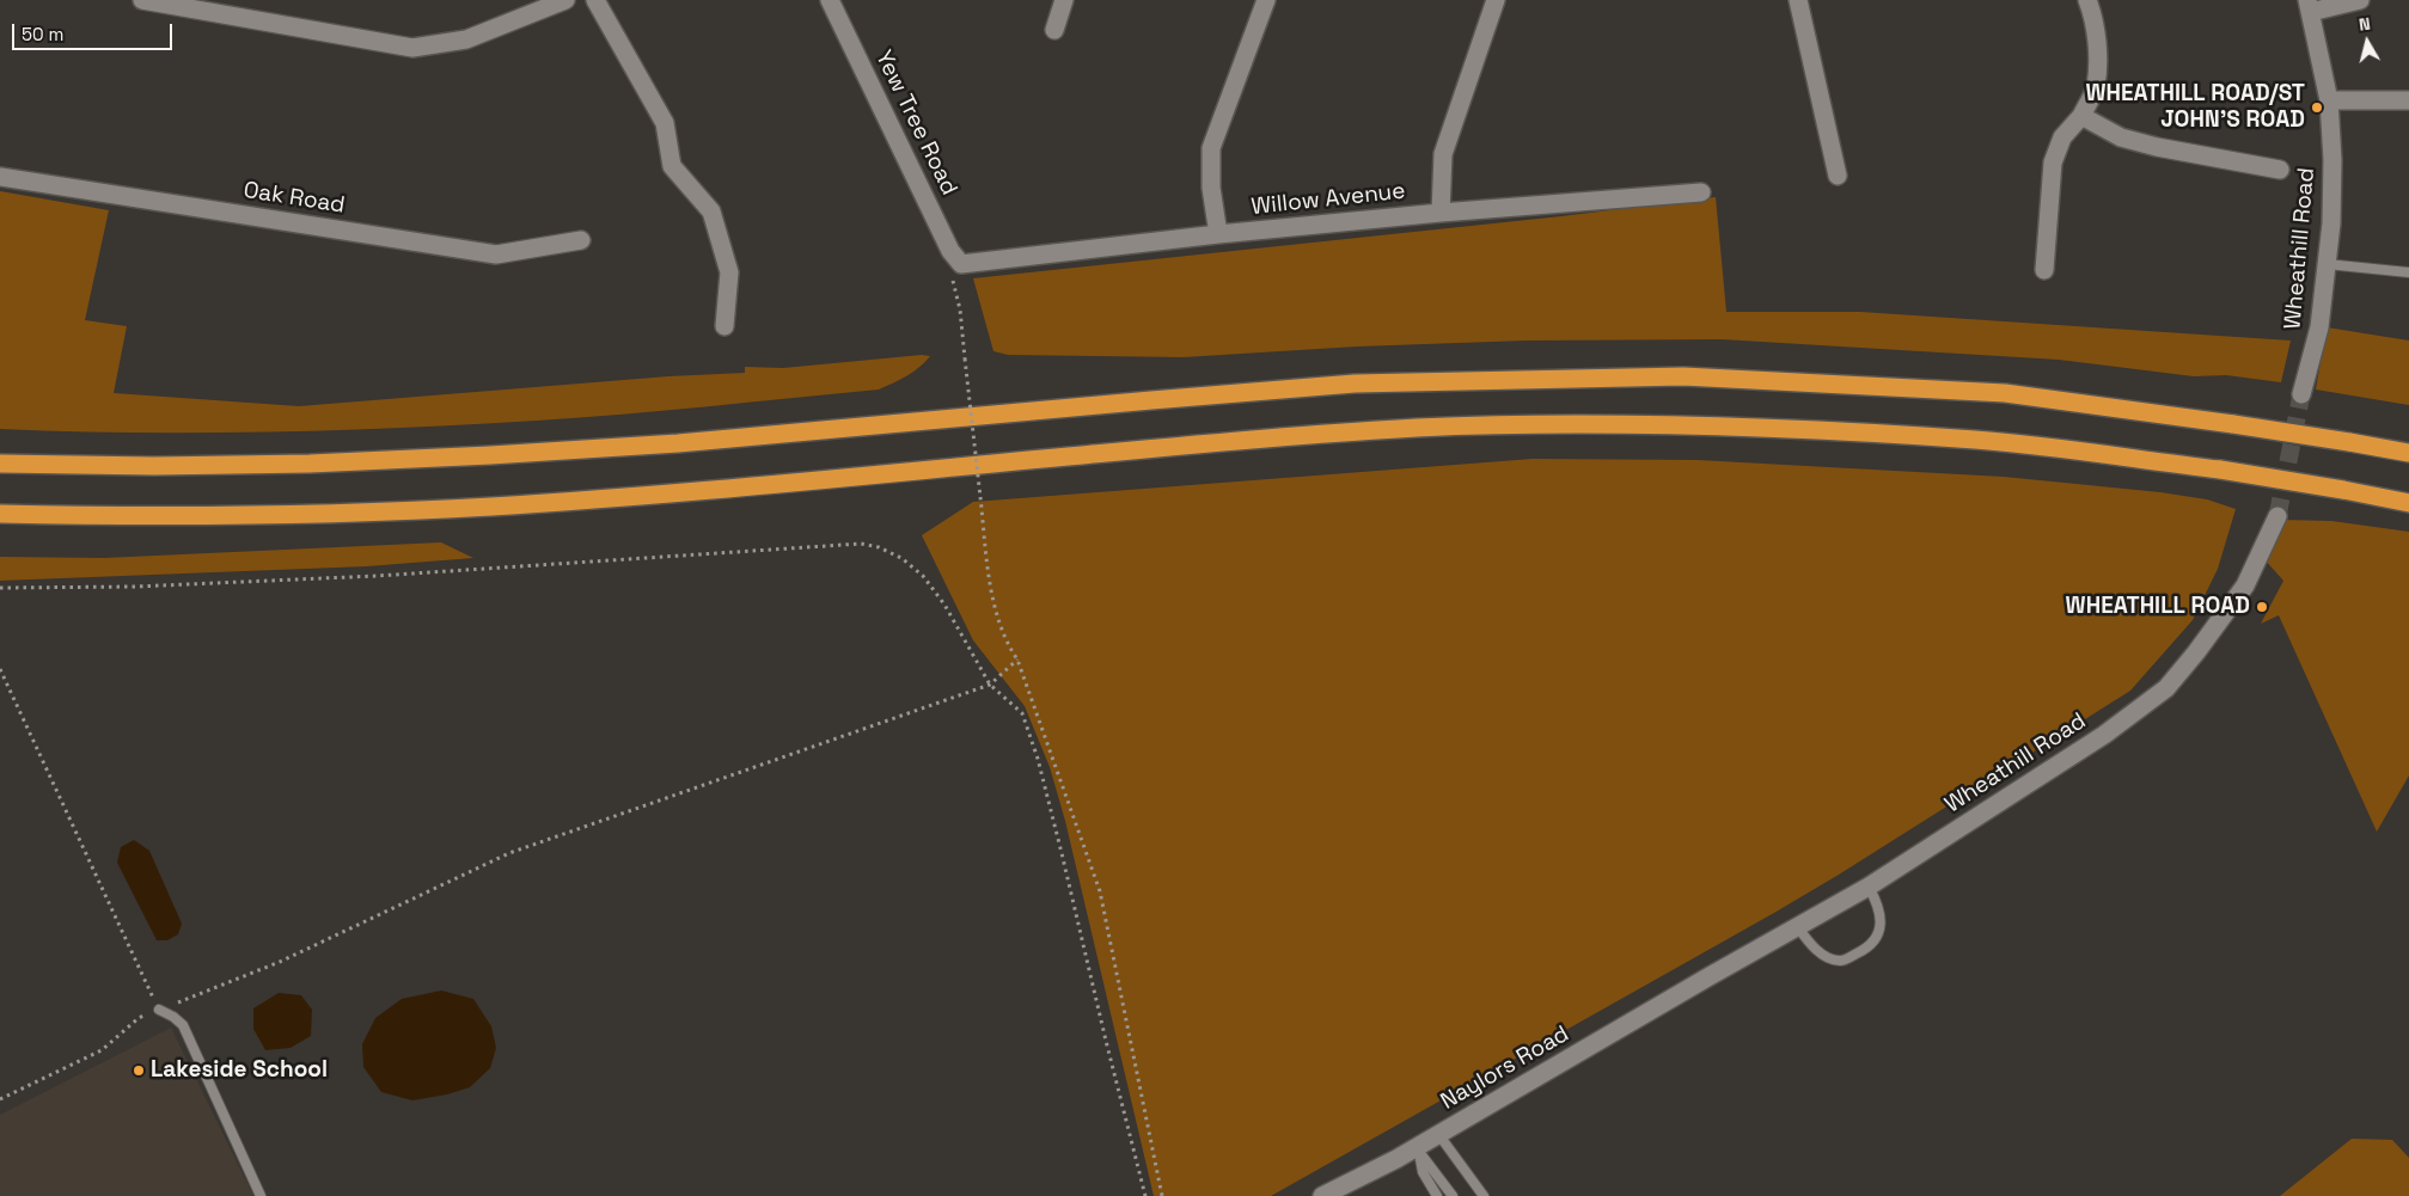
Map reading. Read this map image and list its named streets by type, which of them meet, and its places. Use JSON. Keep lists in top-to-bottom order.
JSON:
{
  "streets": {
    "street": [
      "Yew Tree Road",
      "Oak Road",
      "Willow Avenue",
      "Wheathill Road",
      "Naylors Road"
    ]
  },
  "crossings": [
    ["Yew Tree Road", "Willow Avenue"],
    ["Wheathill Road", "Naylors Road"]
  ],
  "places": ["WHEATHILL ROAD/ST JOHN'S ROAD", "WHEATHILL ROAD", "Lakeside School"],
  "scale_bar": "50 m",
  "north": "top"
}
